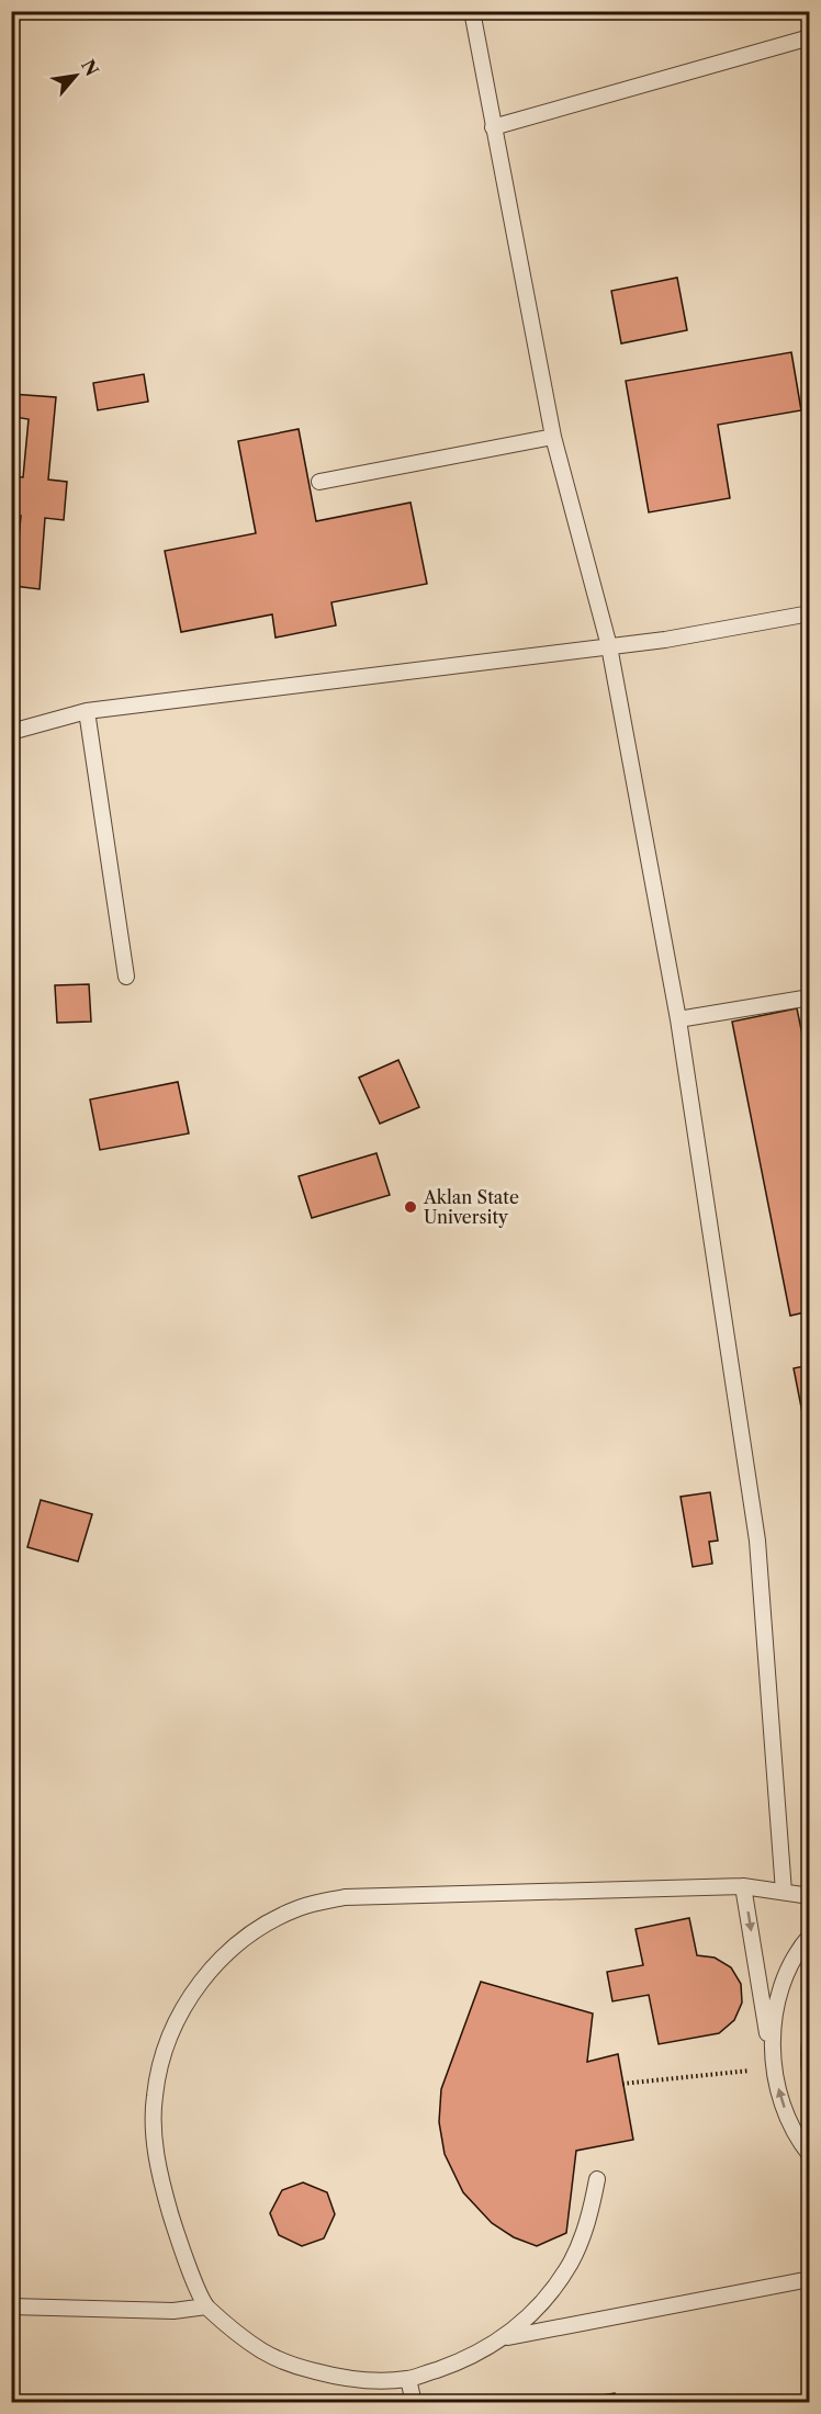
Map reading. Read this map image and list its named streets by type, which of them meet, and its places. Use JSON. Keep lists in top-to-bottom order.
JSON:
{
  "places": ["Aklan State University"],
  "north": "top right"
}
